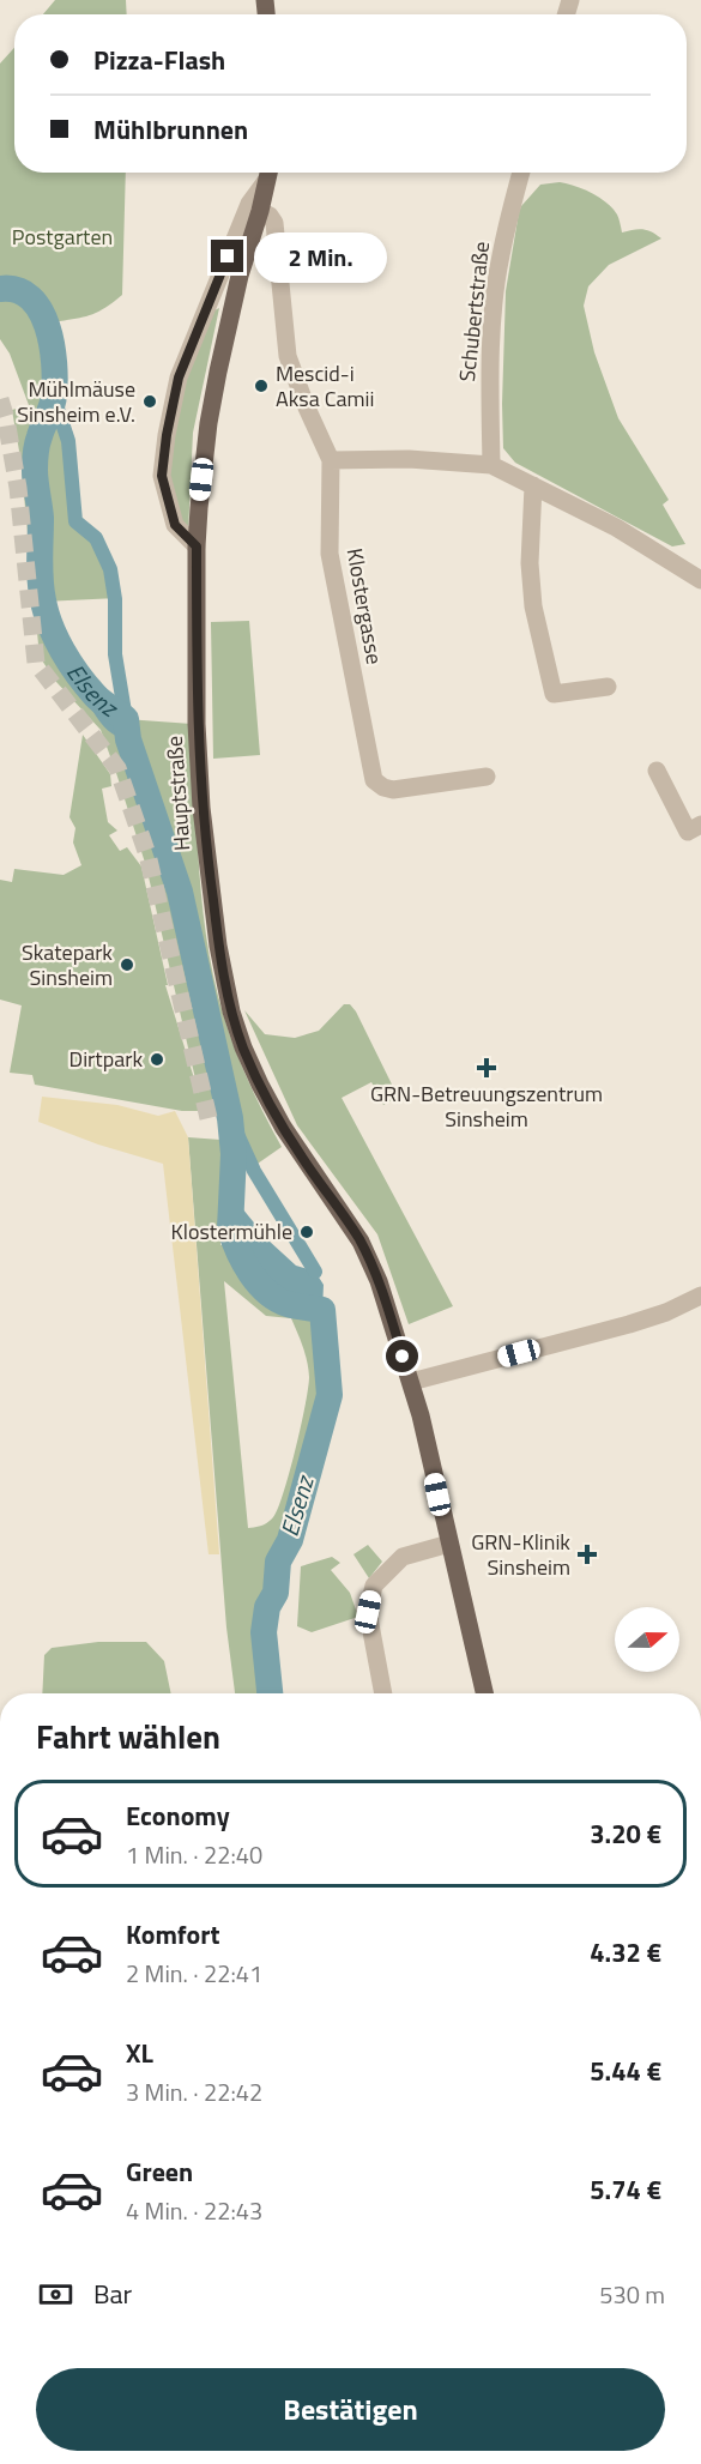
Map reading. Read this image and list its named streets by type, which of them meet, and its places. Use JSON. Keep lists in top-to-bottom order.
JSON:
{
  "streets": {
    "main road": ["Hauptstraße"],
    "street": ["Schubertstraße", "Klostergasse"]
  },
  "crossings": [
    ["Klostergasse", "Hauptstraße"]
  ],
  "water": ["Elsenz"],
  "parks": ["Postgarten"],
  "places": {
    "other": [
      "Mescid-i Aksa Camii",
      "Mühlmäuse Sinsheim e.V.",
      "Skatepark Sinsheim",
      "Dirtpark",
      "Klostermühle"
    ],
    "health": ["GRN-Betreuungszentrum Sinsheim", "GRN-Klinik Sinsheim"]
  },
  "north": "right",
  "page": {
    "banner": ["Pizza-Flash", "Mühlbrunnen"],
    "bubble": "2 Min.",
    "heading": "Fahrt wählen",
    "list": [
      {
        "name": "Economy",
        "note": "1 Min. · 22:40",
        "value": "3.20 €"
      },
      {
        "name": "Komfort",
        "note": "2 Min. · 22:41",
        "value": "4.32 €"
      },
      {
        "name": "XL",
        "note": "3 Min. · 22:42",
        "value": "5.44 €"
      },
      {
        "name": "Green",
        "note": "4 Min. · 22:43",
        "value": "5.74 €"
      }
    ],
    "pay": ["Bar", "530 m"],
    "buttons": "Bestätigen"
  }
}
